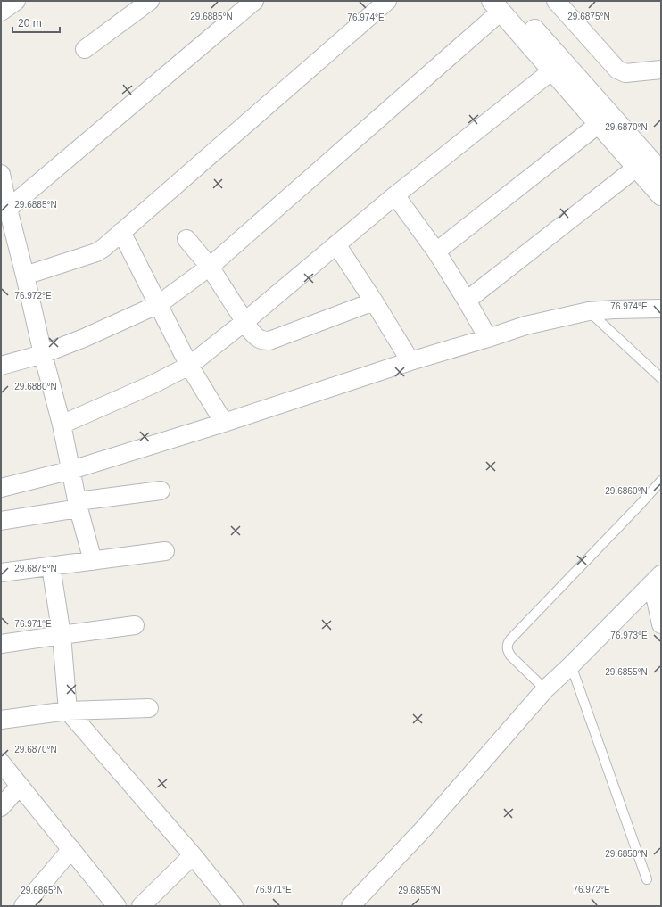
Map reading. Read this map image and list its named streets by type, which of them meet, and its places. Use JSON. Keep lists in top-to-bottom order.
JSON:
{
  "scale_bar": "20 m",
  "coordinates": [
    "29.6885°N",
    "29.6875°N",
    "76.974°E",
    "29.6870°N",
    "76.972°E",
    "29.6880°N",
    "29.6860°N",
    "76.971°E",
    "76.973°E",
    "29.6855°N",
    "29.6850°N",
    "29.6865°N"
  ]
}
